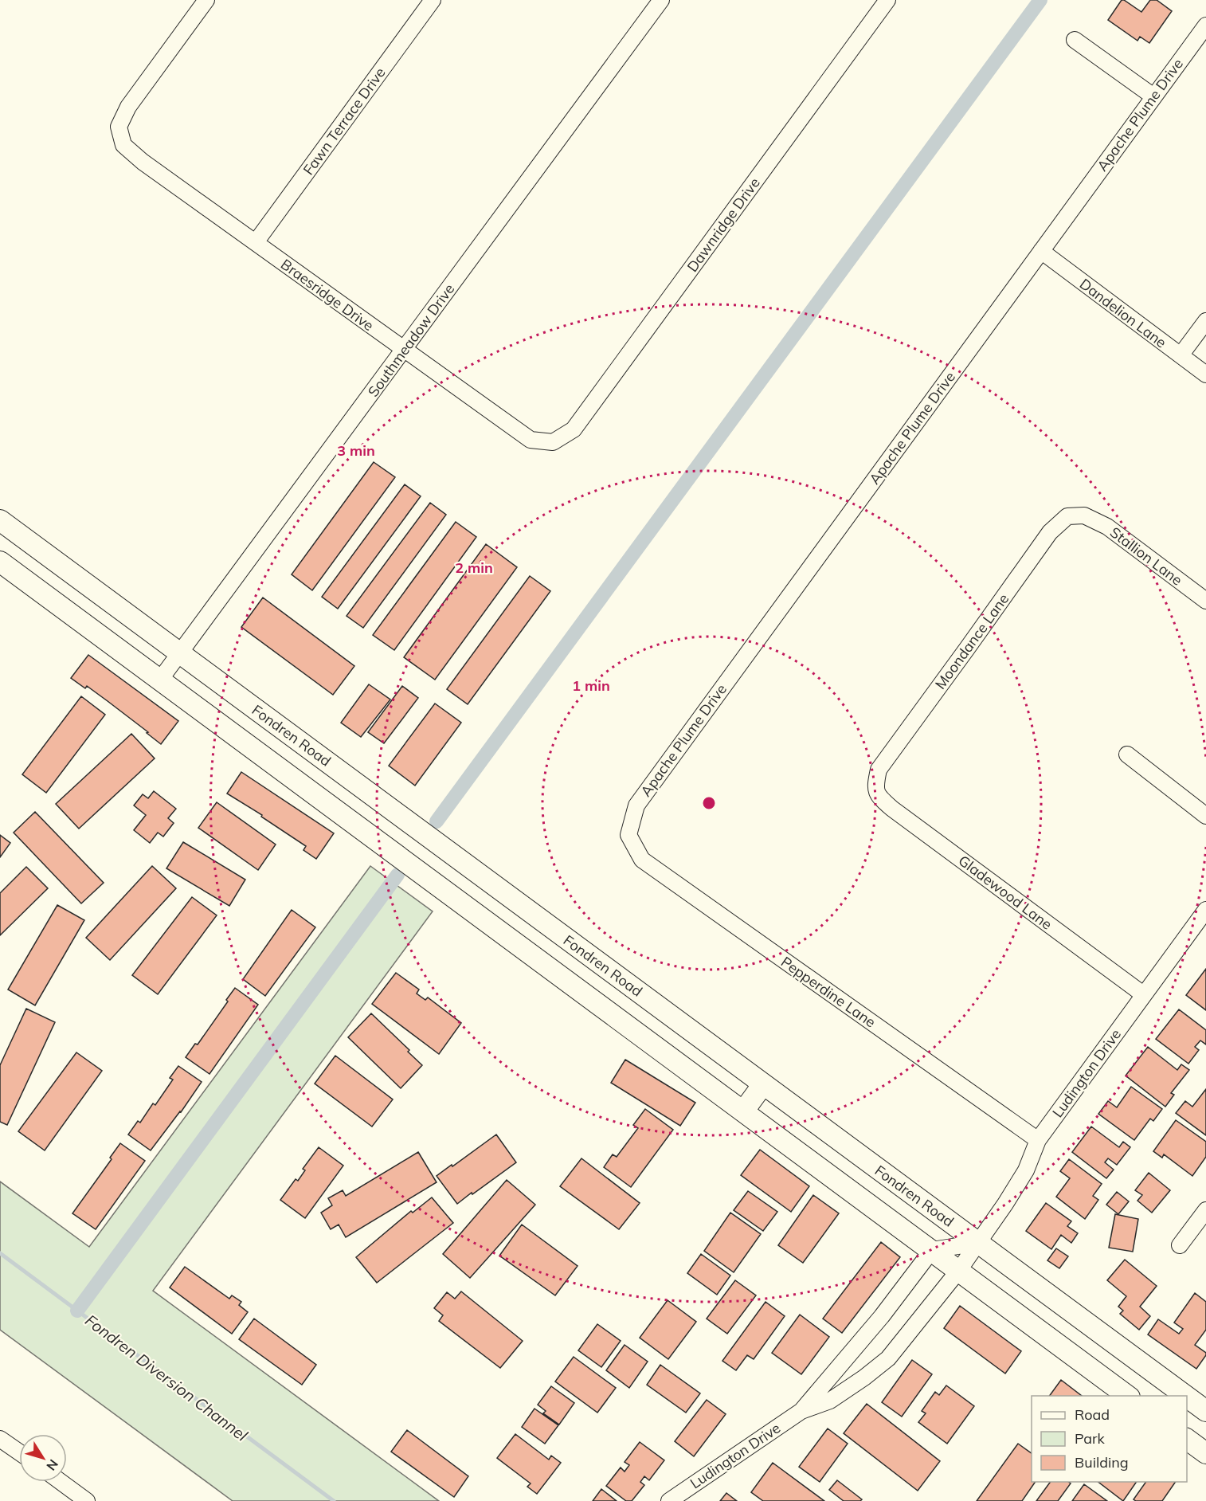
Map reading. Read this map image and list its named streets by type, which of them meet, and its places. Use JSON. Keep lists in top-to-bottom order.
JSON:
{
  "streets": {
    "main road": ["Fondren Road"],
    "street": [
      "Apache Plume Drive",
      "Fawn Terrace Drive",
      "Dawnridge Drive",
      "Braesridge Drive",
      "Dandelion Lane",
      "Southmeadow Drive",
      "Stallion Lane",
      "Moondance Lane",
      "Gladewood Lane",
      "Pepperdine Lane",
      "Ludington Drive"
    ]
  },
  "crossings": [
    ["Apache Plume Drive", "Dandelion Lane"],
    ["Apache Plume Drive", "Pepperdine Lane"],
    ["Fawn Terrace Drive", "Braesridge Drive"],
    ["Dawnridge Drive", "Braesridge Drive"],
    ["Braesridge Drive", "Southmeadow Drive"],
    ["Southmeadow Drive", "Fondren Road"],
    ["Stallion Lane", "Moondance Lane"],
    ["Moondance Lane", "Gladewood Lane"],
    ["Fondren Road", "Ludington Drive"],
    ["Gladewood Lane", "Ludington Drive"],
    ["Pepperdine Lane", "Ludington Drive"]
  ],
  "water": ["Fondren Diversion Channel"],
  "legend": ["Road", "Park", "Building"],
  "north": "bottom right",
  "rings": ["3 min", "2 min", "1 min"]
}
